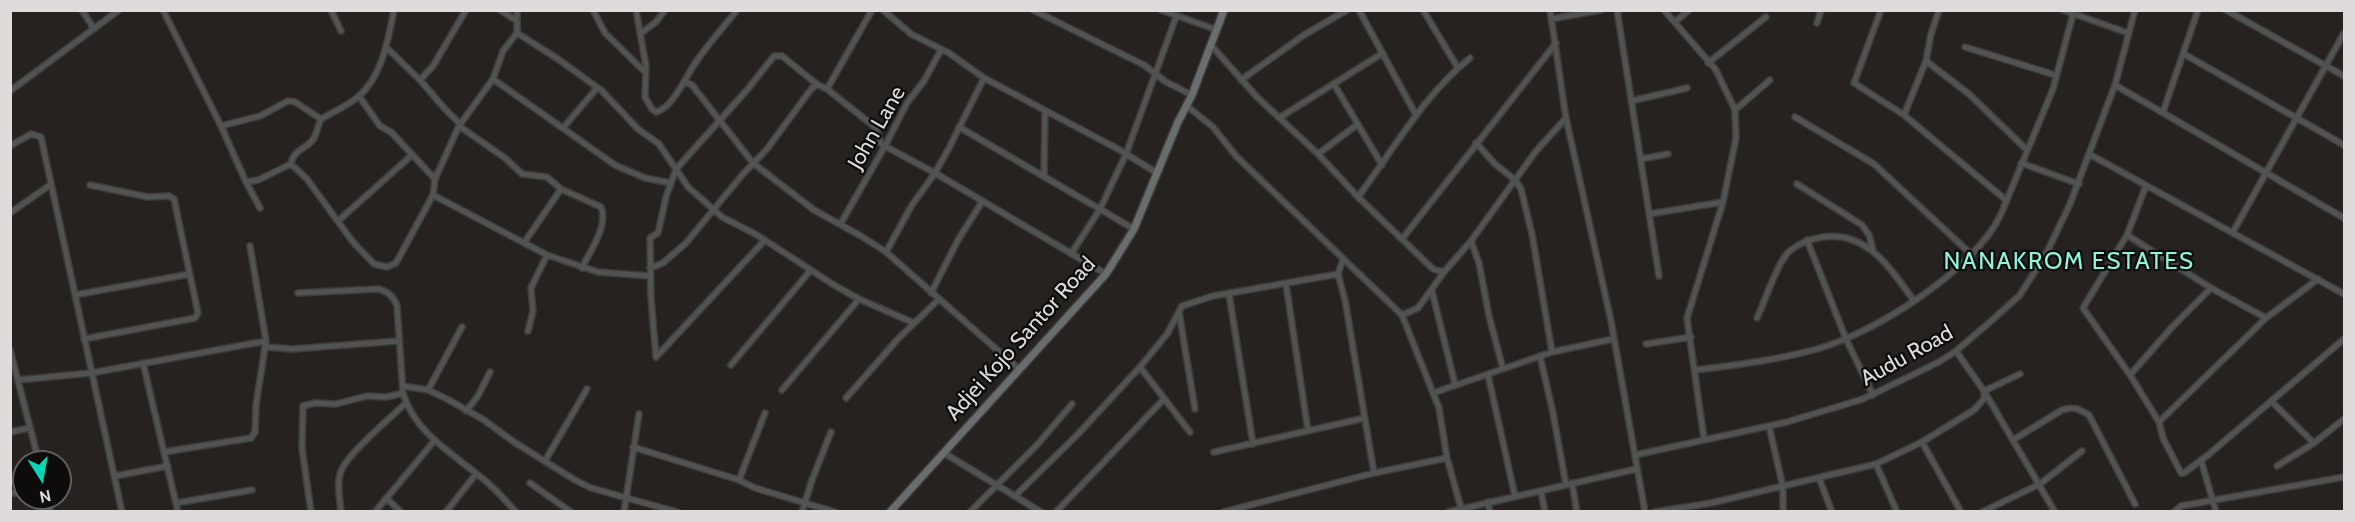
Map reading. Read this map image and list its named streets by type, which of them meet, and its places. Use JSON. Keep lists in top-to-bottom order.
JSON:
{
  "streets": {
    "street": ["John Lane", "Adjei Kojo Santor Road", "Audu Road"]
  },
  "districts": ["NANAKROM ESTATES"],
  "north": "bottom"
}
